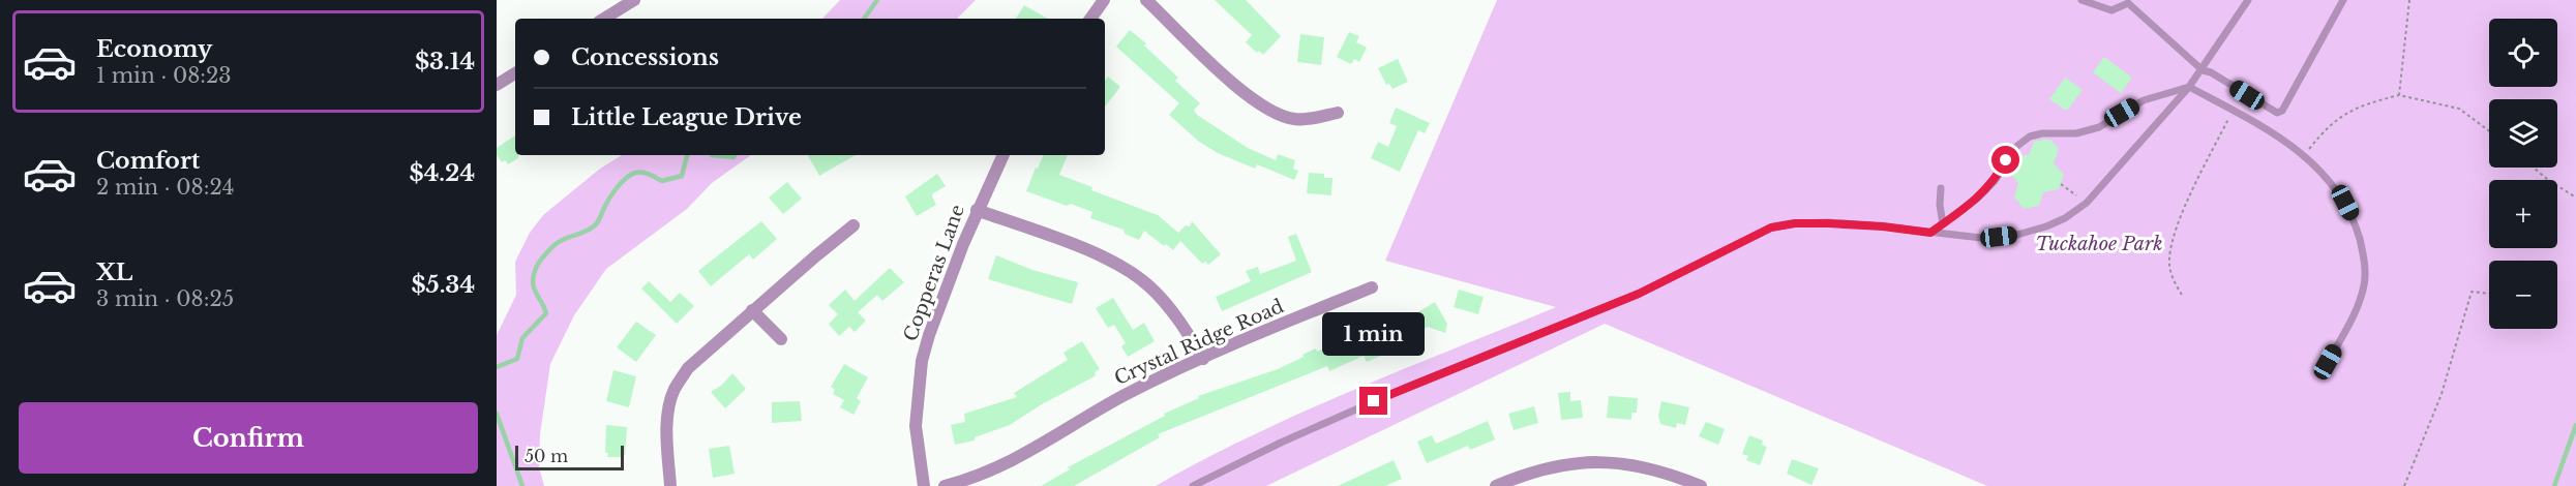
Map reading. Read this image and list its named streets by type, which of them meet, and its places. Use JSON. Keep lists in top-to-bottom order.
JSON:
{
  "streets": {
    "street": ["Copperas Lane", "Crystal Ridge Road"]
  },
  "parks": ["Tuckahoe Park"],
  "scale_bar": "50 m",
  "page": {
    "list": [
      {
        "name": "Economy",
        "note": "1 min · 08:23",
        "value": "$3.14"
      },
      {
        "name": "Comfort",
        "note": "2 min · 08:24",
        "value": "$4.24"
      },
      {
        "name": "XL",
        "note": "3 min · 08:25",
        "value": "$5.34"
      }
    ],
    "map_buttons": ["+", "−"],
    "banner": ["Concessions", "Little League Drive"],
    "bubble": "1 min",
    "buttons": "Confirm",
    "scale": "50 m"
  }
}
